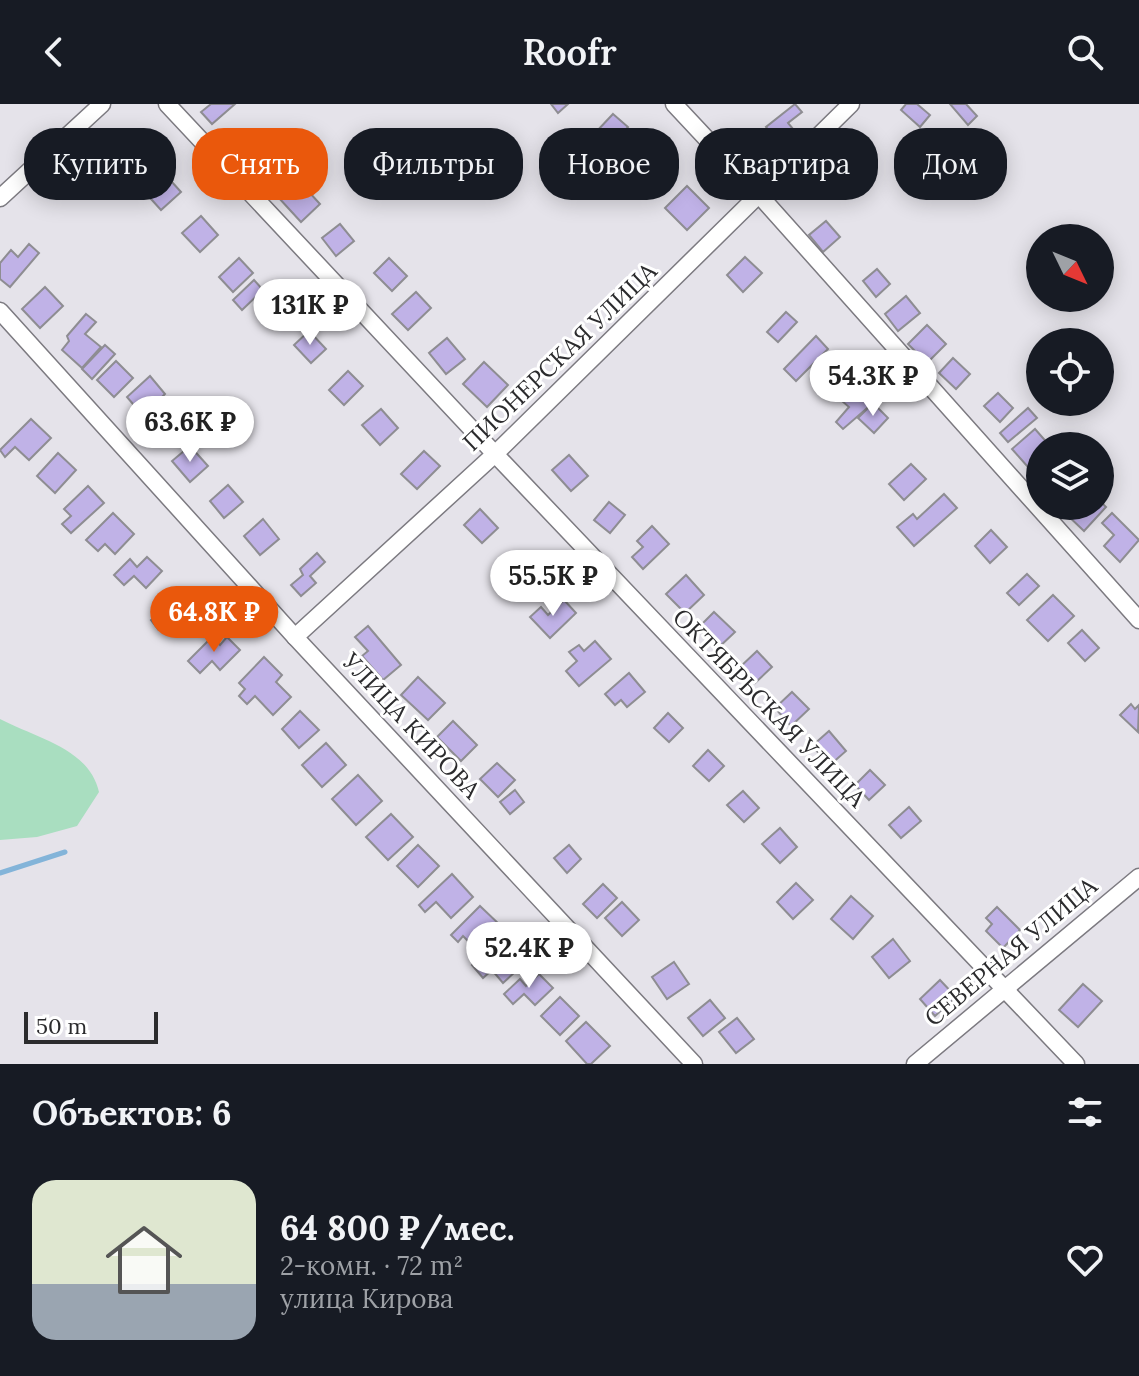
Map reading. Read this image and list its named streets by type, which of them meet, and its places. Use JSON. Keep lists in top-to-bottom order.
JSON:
{
  "streets": {
    "street": [
      "ПИОНЕРСКАЯ УЛИЦА",
      "ОКТЯБРЬСКАЯ УЛИЦА",
      "УЛИЦА КИРОВА",
      "СЕВЕРНАЯ УЛИЦА"
    ]
  },
  "crossings": [
    ["ПИОНЕРСКАЯ УЛИЦА", "ОКТЯБРЬСКАЯ УЛИЦА"],
    ["ПИОНЕРСКАЯ УЛИЦА", "УЛИЦА КИРОВА"],
    ["ОКТЯБРЬСКАЯ УЛИЦА", "СЕВЕРНАЯ УЛИЦА"]
  ],
  "scale_bar": "50 m",
  "north": "bottom right",
  "page": {
    "header": "Roofr",
    "chip": [
      "Купить",
      "Снять",
      "Фильтры",
      "Новое",
      "Квартира",
      "Дом"
    ],
    "price": [
      "131K ₽",
      "54.3K ₽",
      "63.6K ₽",
      "55.5K ₽",
      "64.8K ₽",
      "52.4K ₽"
    ],
    "scale": "50 m",
    "heading": "Объектов: 6",
    "list": [
      {
        "name": "64 800 ₽/мес.",
        "note": "2-комн. · 72 m² · улица Кирова"
      }
    ]
  }
}
